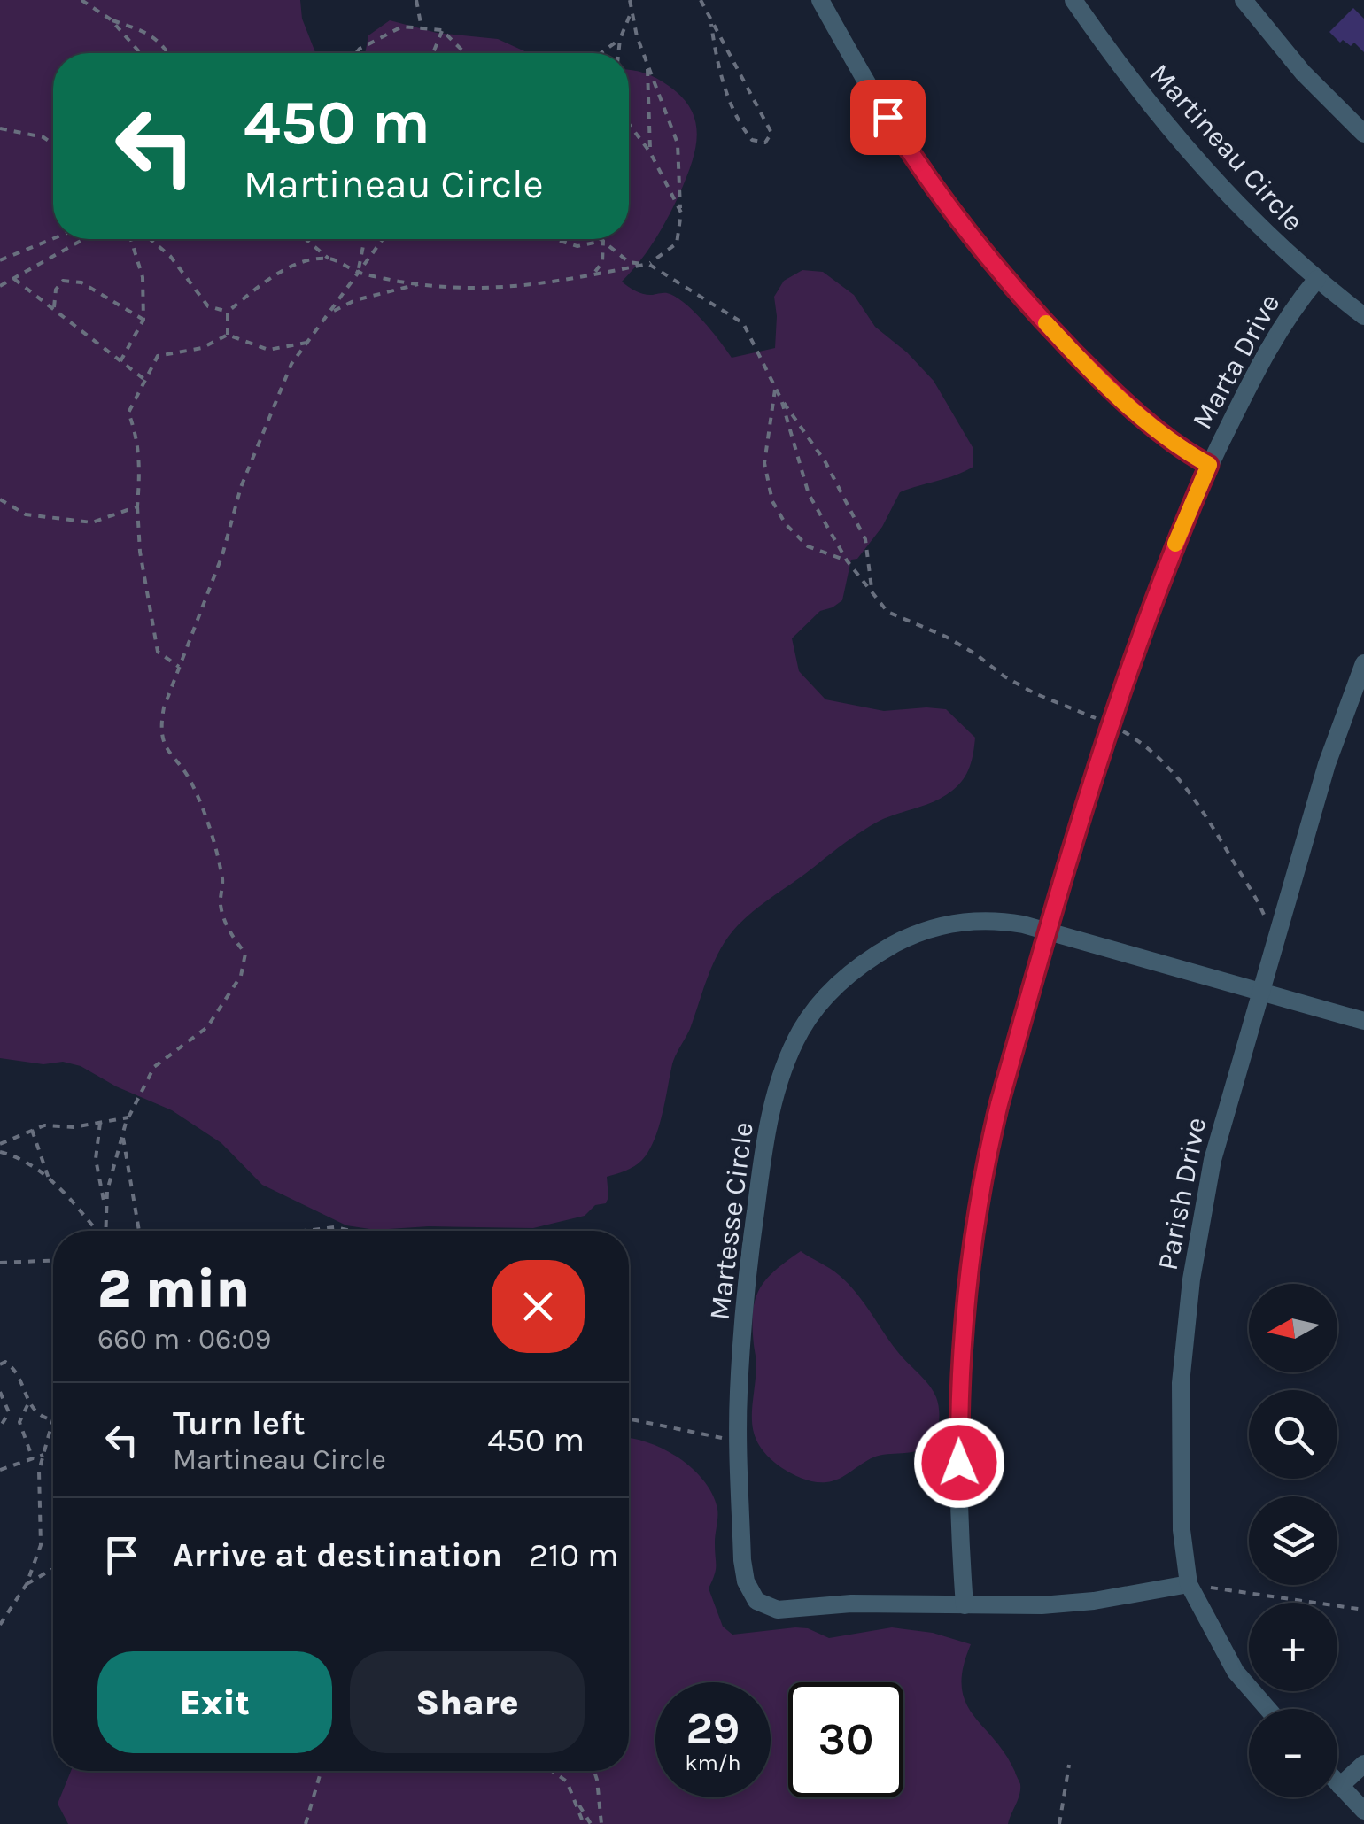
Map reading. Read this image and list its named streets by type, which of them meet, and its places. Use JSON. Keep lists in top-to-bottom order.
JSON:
{
  "streets": {
    "street": [
      "Martineau Circle",
      "Marta Drive",
      "Parish Drive",
      "Martesse Circle"
    ]
  },
  "crossings": [
    ["Martineau Circle", "Marta Drive"],
    ["Marta Drive", "Martesse Circle"],
    ["Parish Drive", "Martesse Circle"]
  ],
  "north": "left",
  "page": {
    "turn": ["450 m", "Martineau Circle"],
    "heading": ["2 min", "660 m · 06:09"],
    "map_buttons": ["+", "−"],
    "list": [
      {
        "name": "Turn left",
        "note": "Martineau Circle",
        "value": "450 m"
      },
      {
        "name": "Arrive at destination",
        "value": "210 m"
      }
    ],
    "buttons": ["Exit", "Share"],
    "speed": "29 km/h",
    "limit": "30"
  }
}
